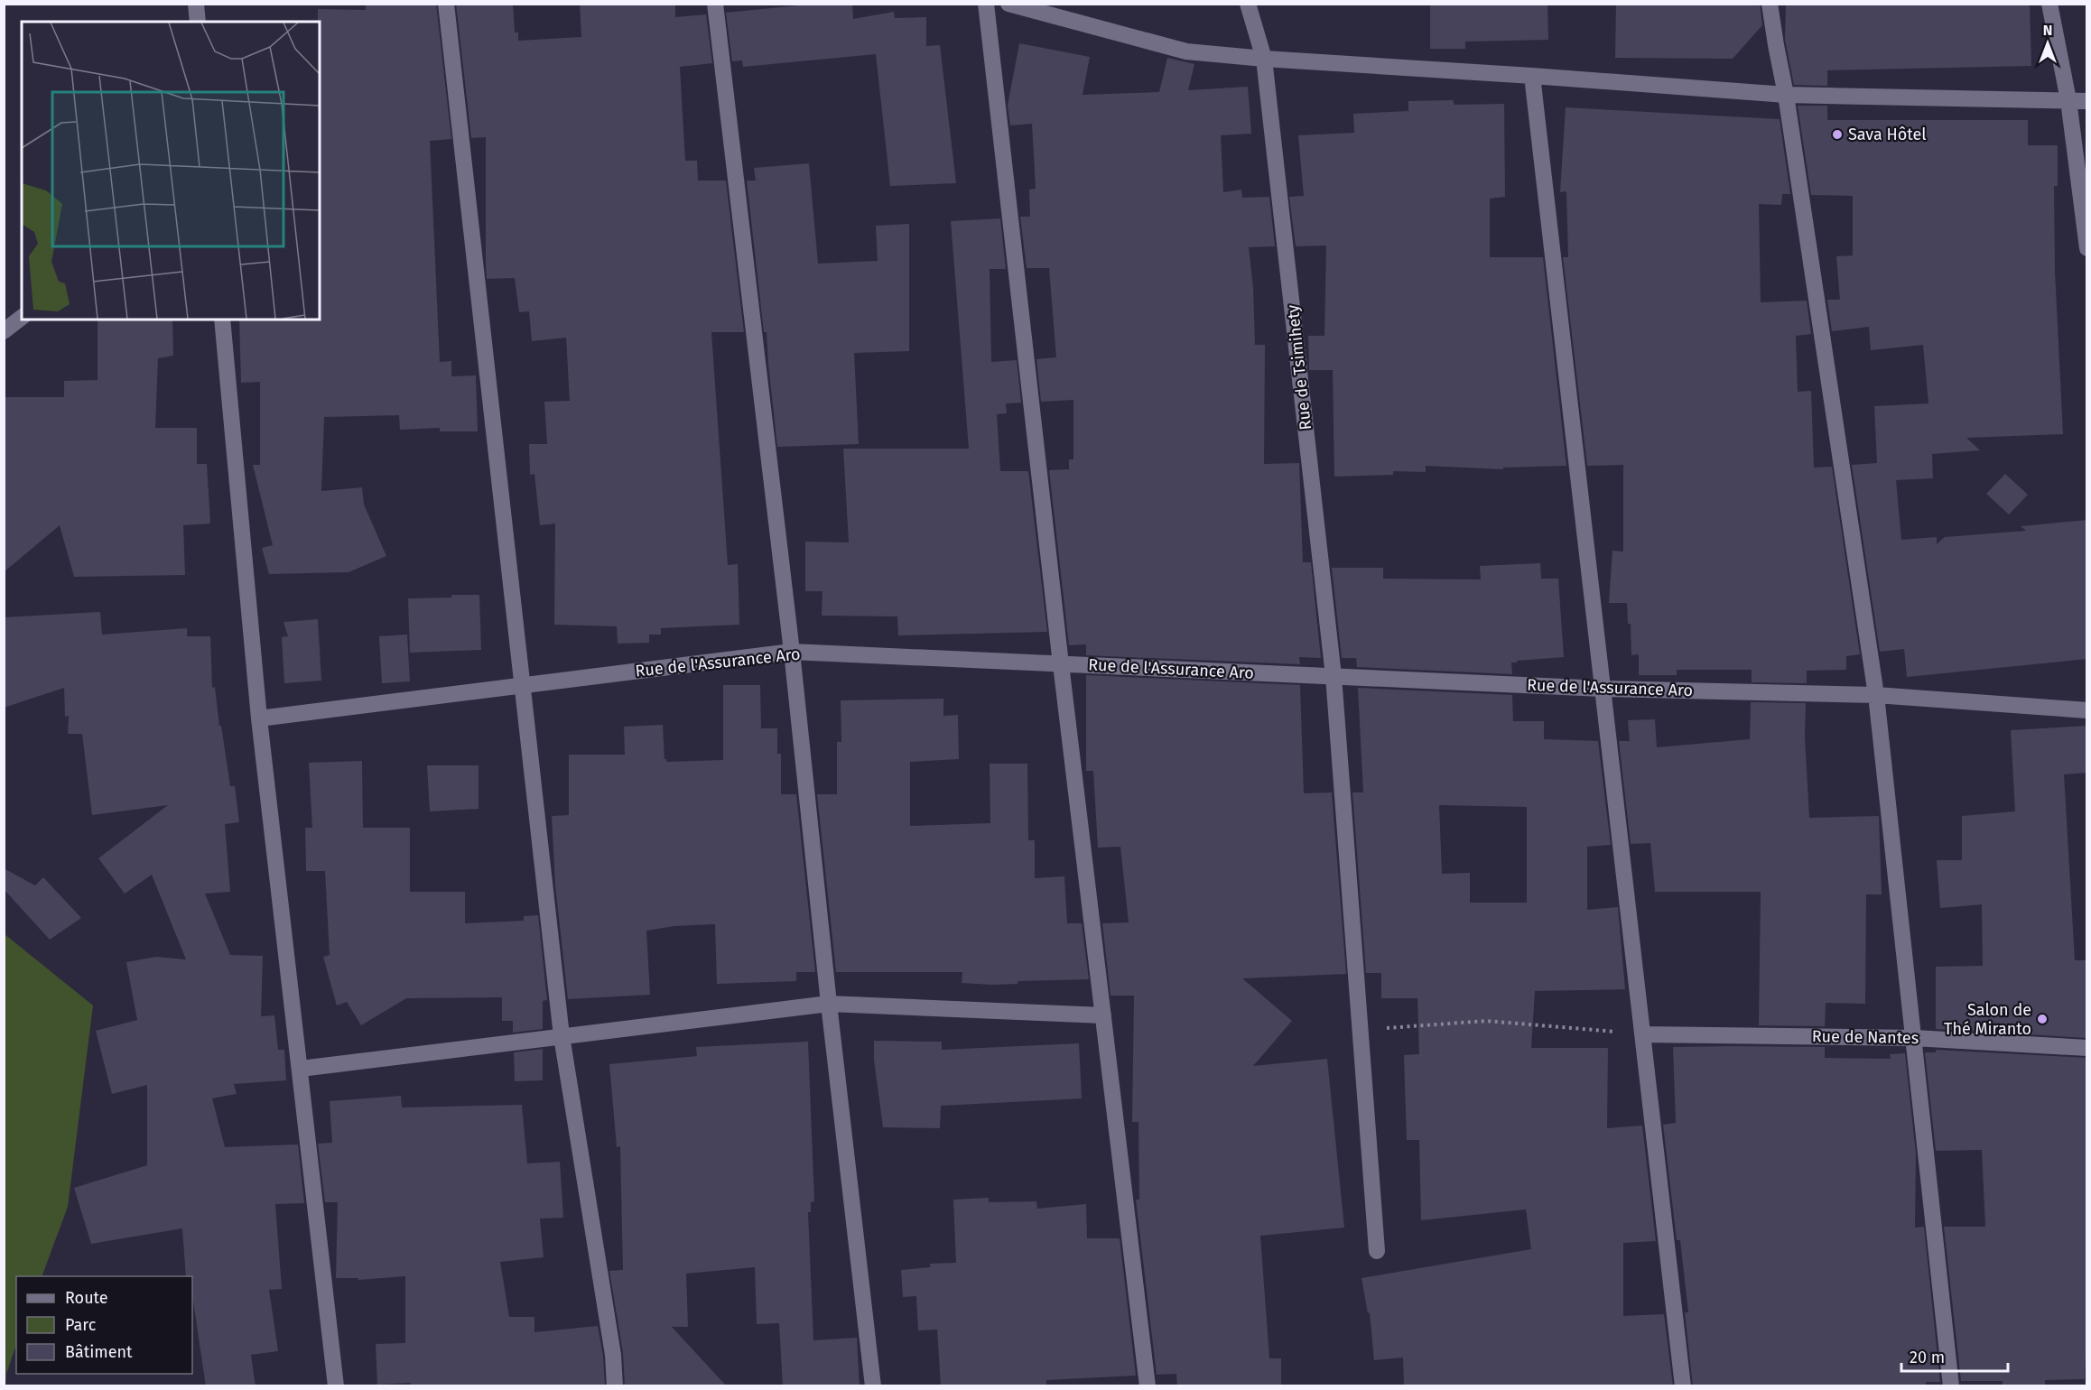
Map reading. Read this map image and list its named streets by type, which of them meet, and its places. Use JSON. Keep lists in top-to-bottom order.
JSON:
{
  "streets": {
    "street": ["Rue de Tsimihety", "Rue de l'Assurance Aro", "Rue de Nantes"]
  },
  "crossings": [
    ["Rue de Tsimihety", "Rue de l'Assurance Aro"]
  ],
  "places": ["Sava Hôtel", "Salon de Thé Miranto"],
  "legend": ["Route", "Parc", "Bâtiment"],
  "scale_bar": "20 m",
  "north": "top"
}
